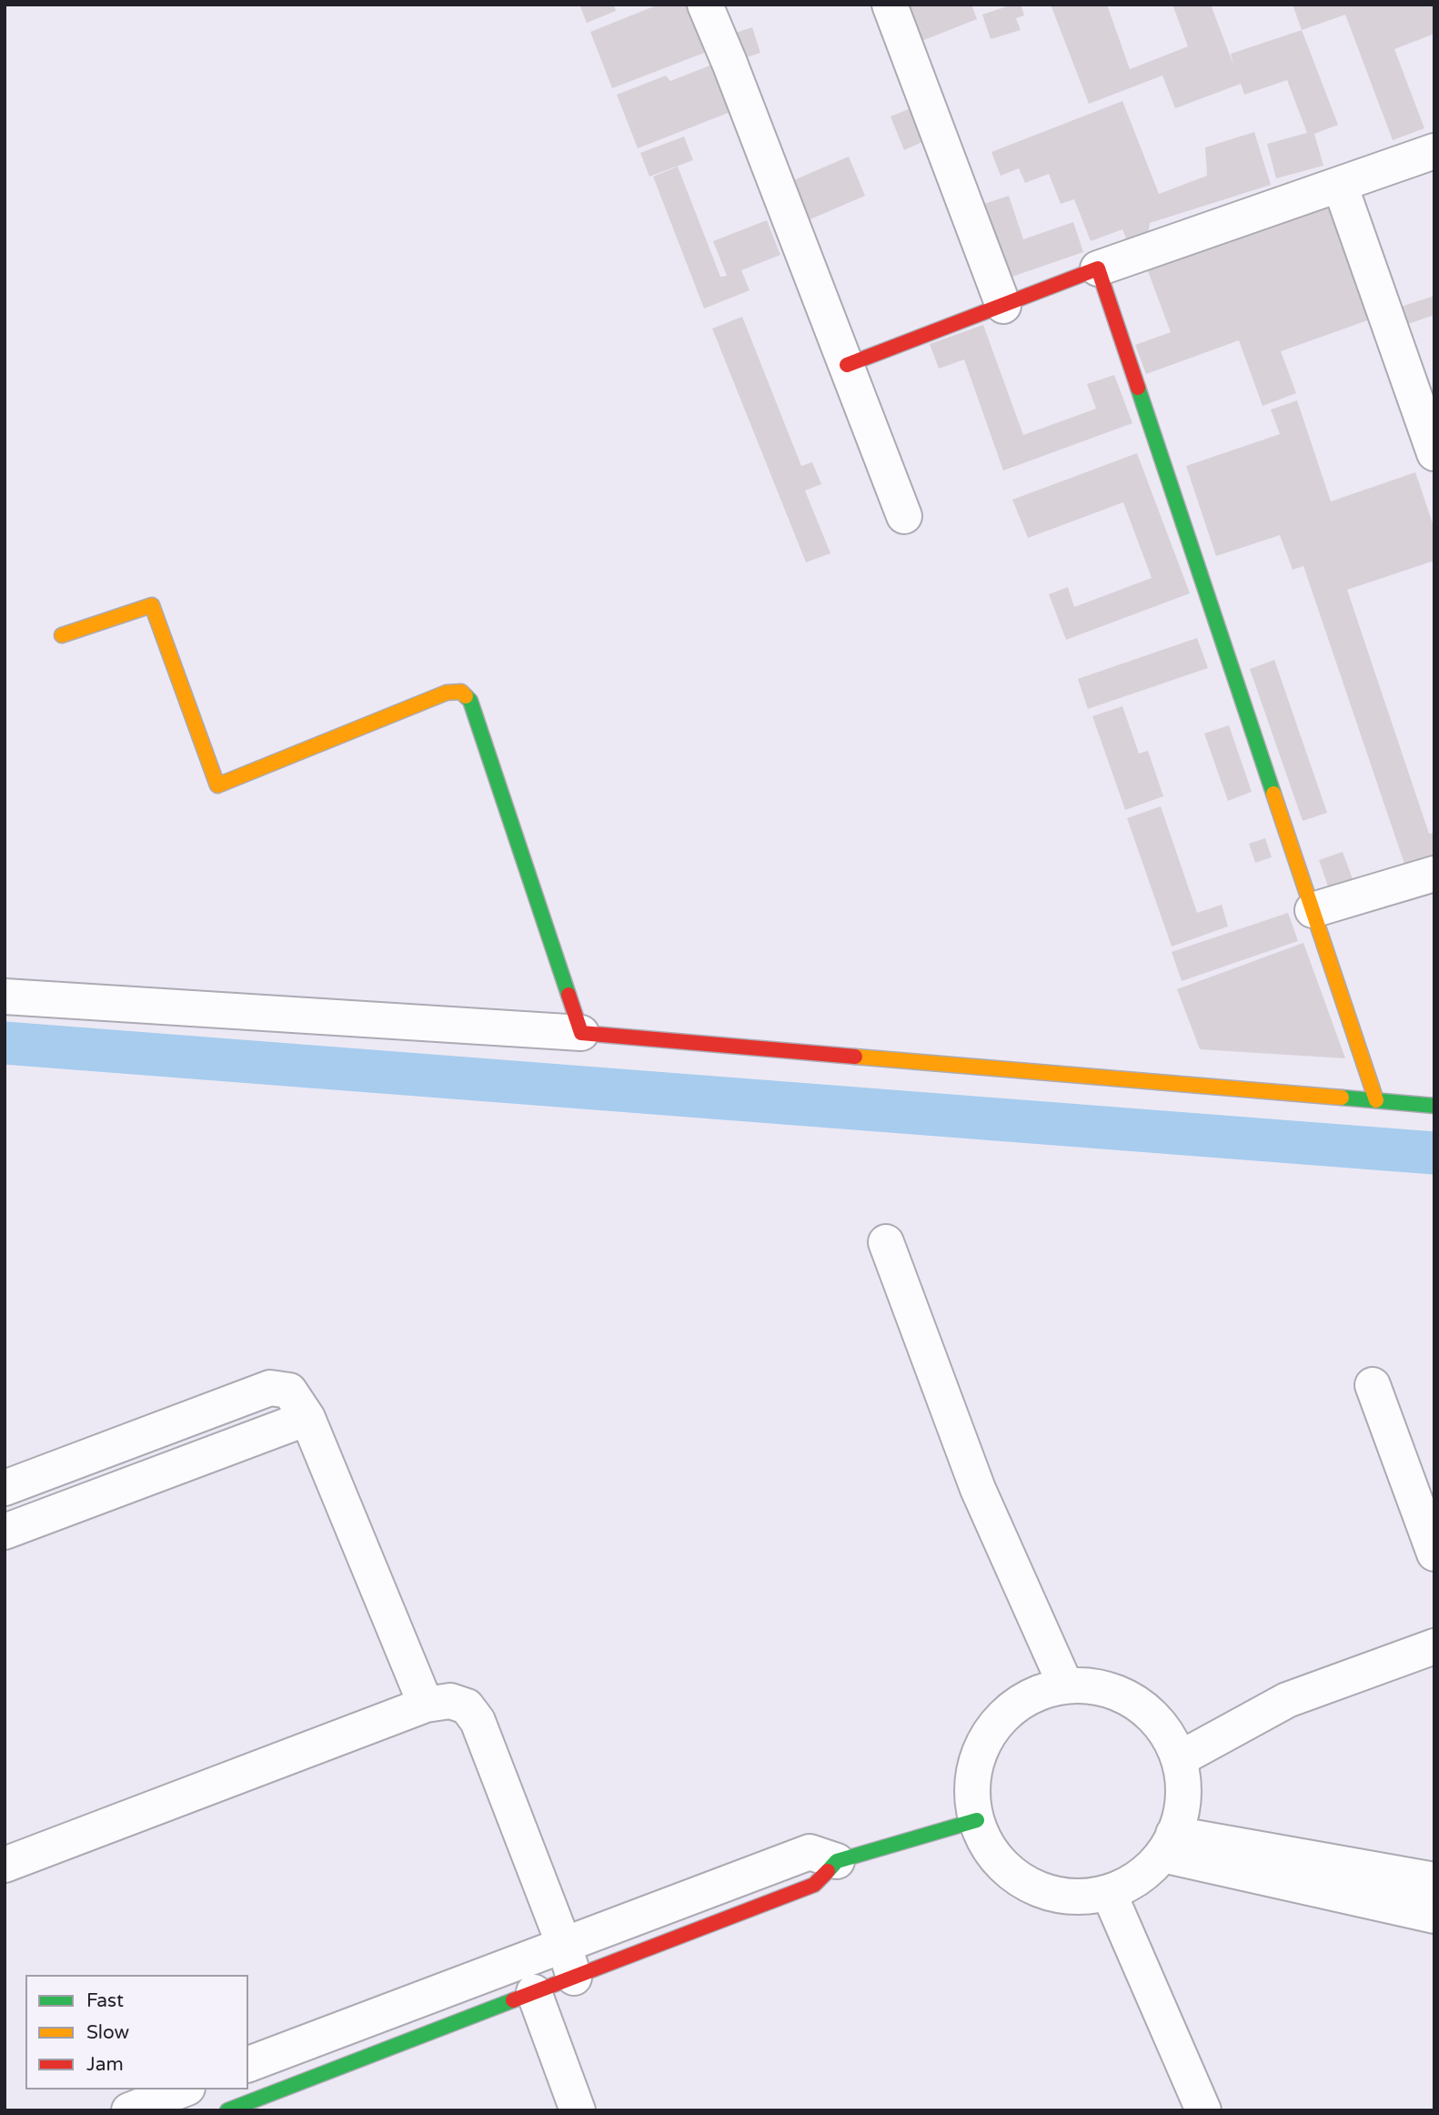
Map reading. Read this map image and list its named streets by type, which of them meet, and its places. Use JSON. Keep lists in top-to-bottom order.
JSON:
{
  "legend": ["Fast", "Slow", "Jam"]
}
